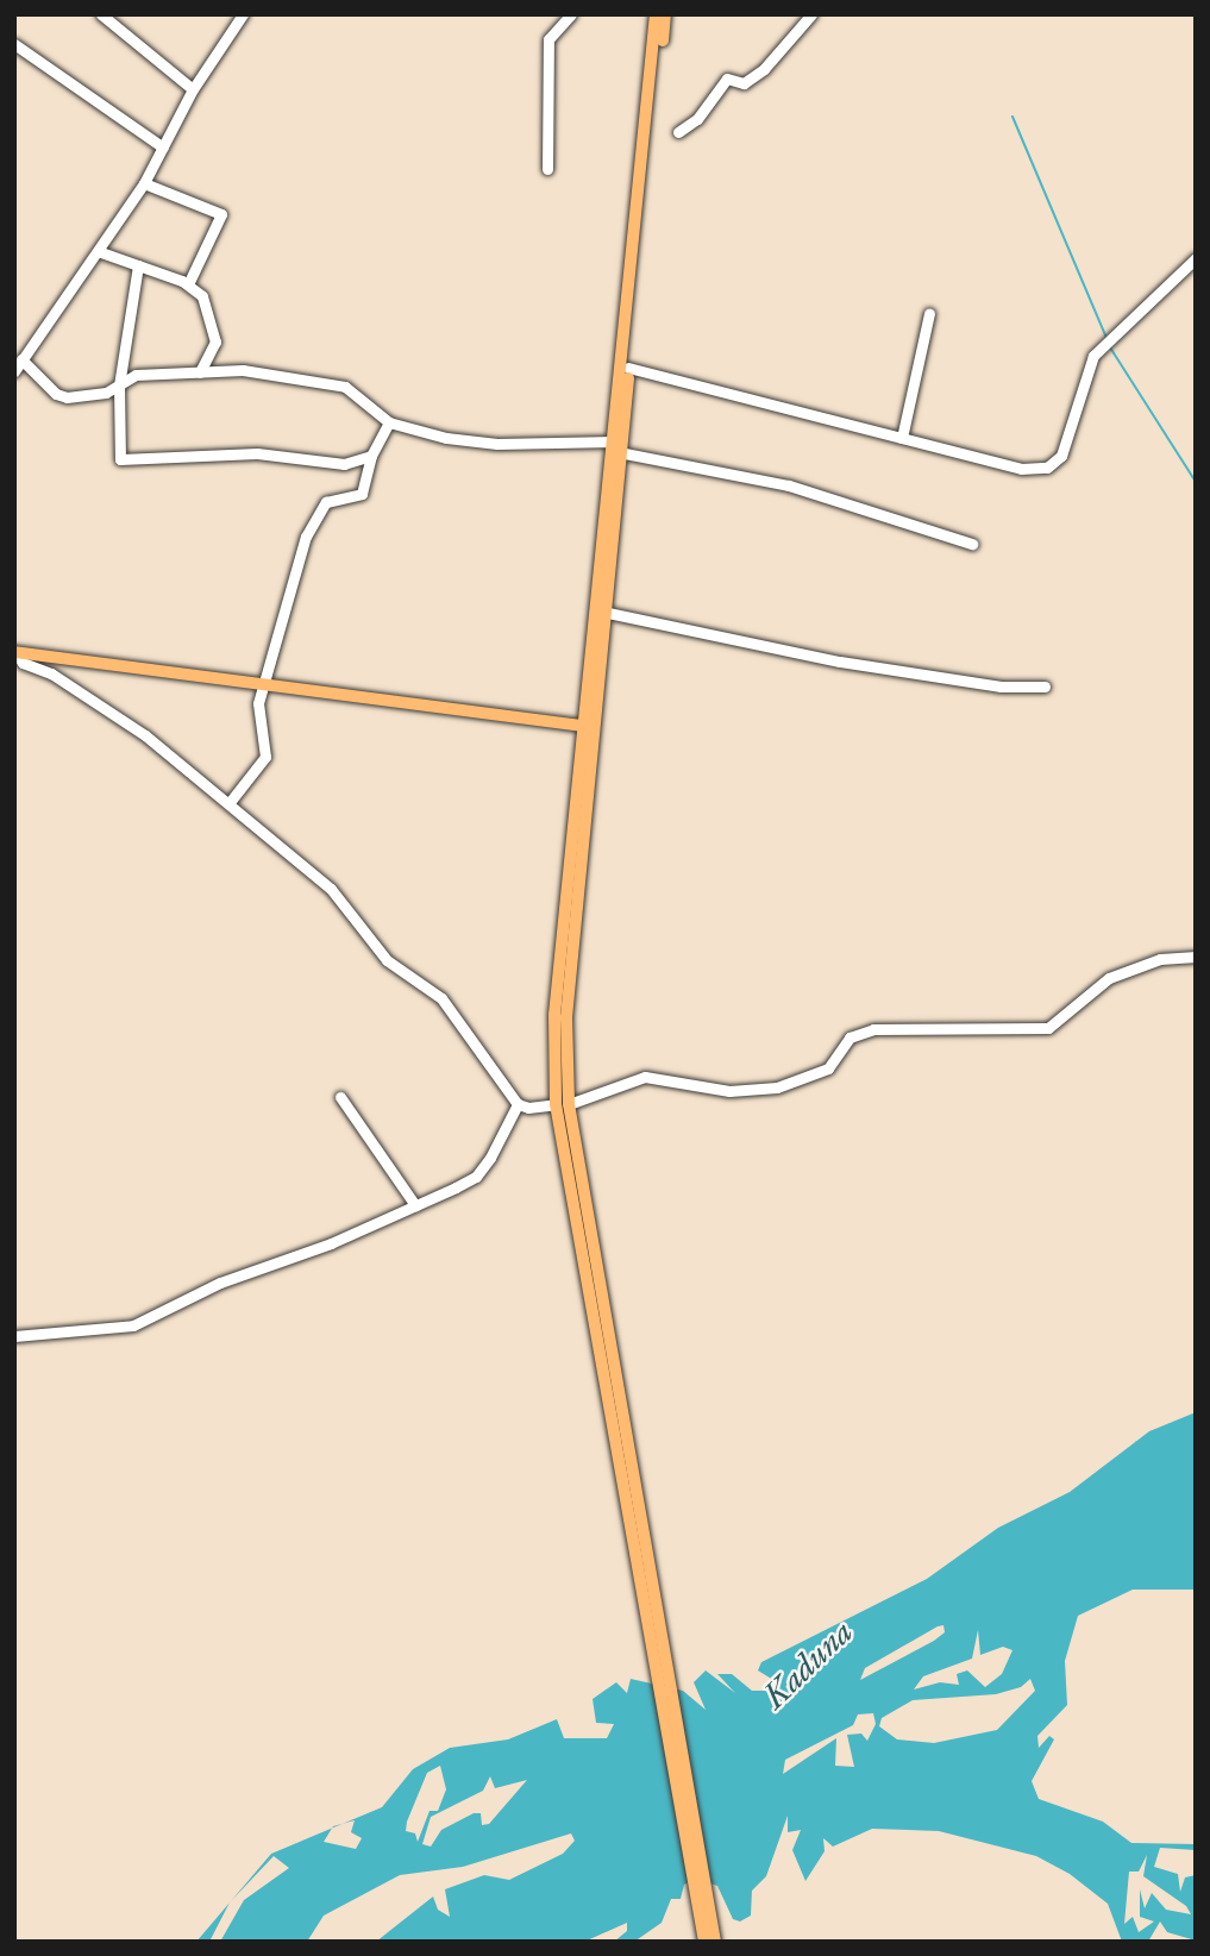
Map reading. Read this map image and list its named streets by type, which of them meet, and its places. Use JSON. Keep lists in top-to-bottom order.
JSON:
{
  "water": ["Kaduna"]
}
